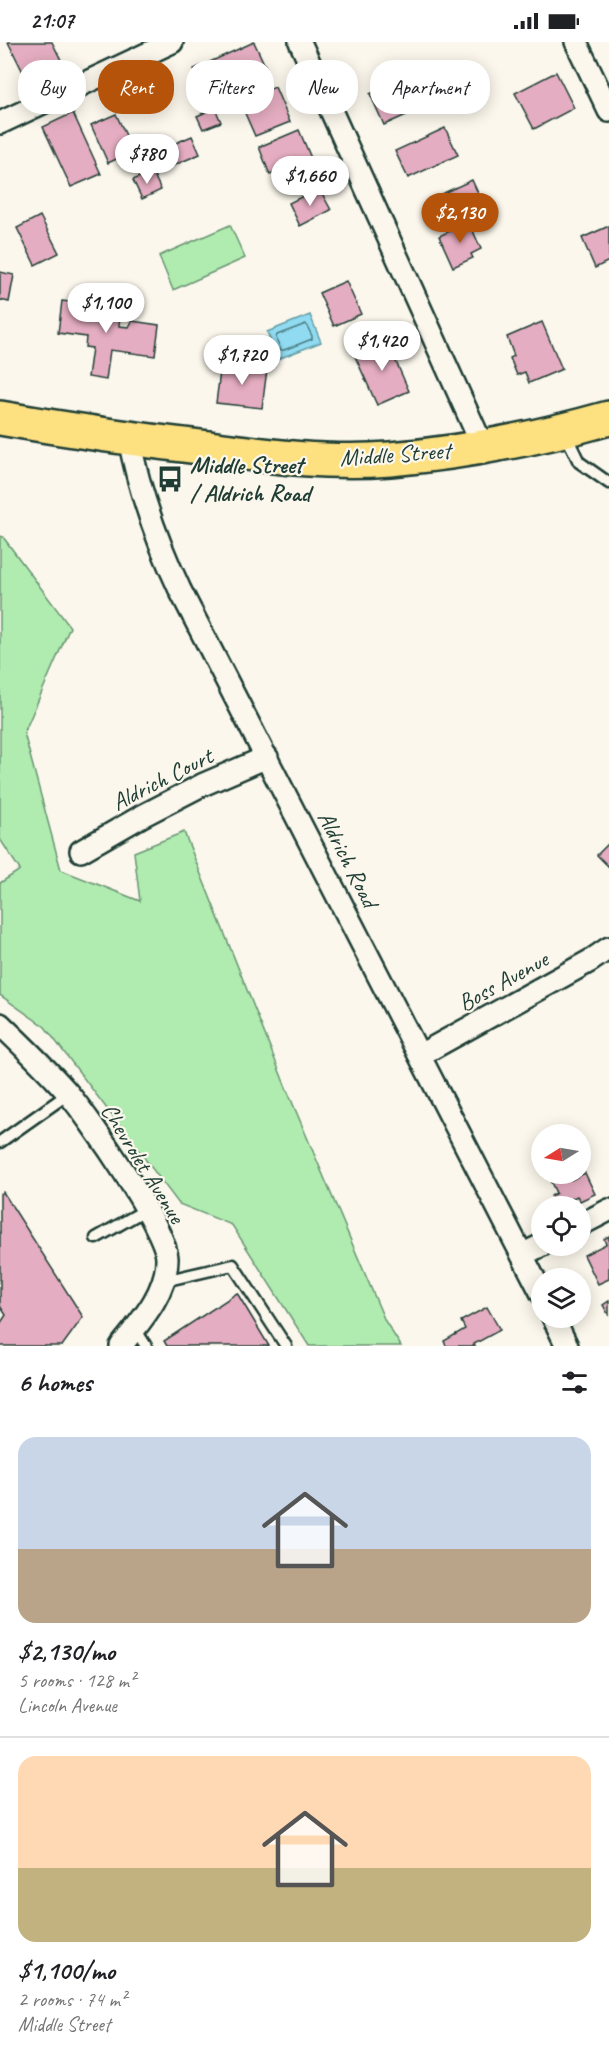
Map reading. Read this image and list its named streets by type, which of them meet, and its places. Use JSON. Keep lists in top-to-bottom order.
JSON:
{
  "streets": {
    "main road": ["Middle Street"],
    "street": [
      "Aldrich Court",
      "Aldrich Road",
      "Boss Avenue",
      "Chevrolet Avenue"
    ]
  },
  "crossings": [
    ["Middle Street", "Aldrich Road"],
    ["Aldrich Court", "Aldrich Road"],
    ["Aldrich Road", "Boss Avenue"]
  ],
  "places": {
    "bus stop": ["Middle Street / Aldrich Road"]
  },
  "north": "left",
  "page": {
    "status": "21:07",
    "chip": [
      "Buy",
      "Rent",
      "Filters",
      "New",
      "Apartment"
    ],
    "price": [
      "$780",
      "$1,660",
      "$2,130",
      "$1,100",
      "$1,420",
      "$1,720"
    ],
    "heading": "6 homes",
    "list": [
      {
        "name": "$2,130/mo",
        "note": "5 rooms · 128 m² · Lincoln Avenue"
      },
      {
        "name": "$1,100/mo",
        "note": "2 rooms · 74 m² · Middle Street"
      }
    ]
  }
}
